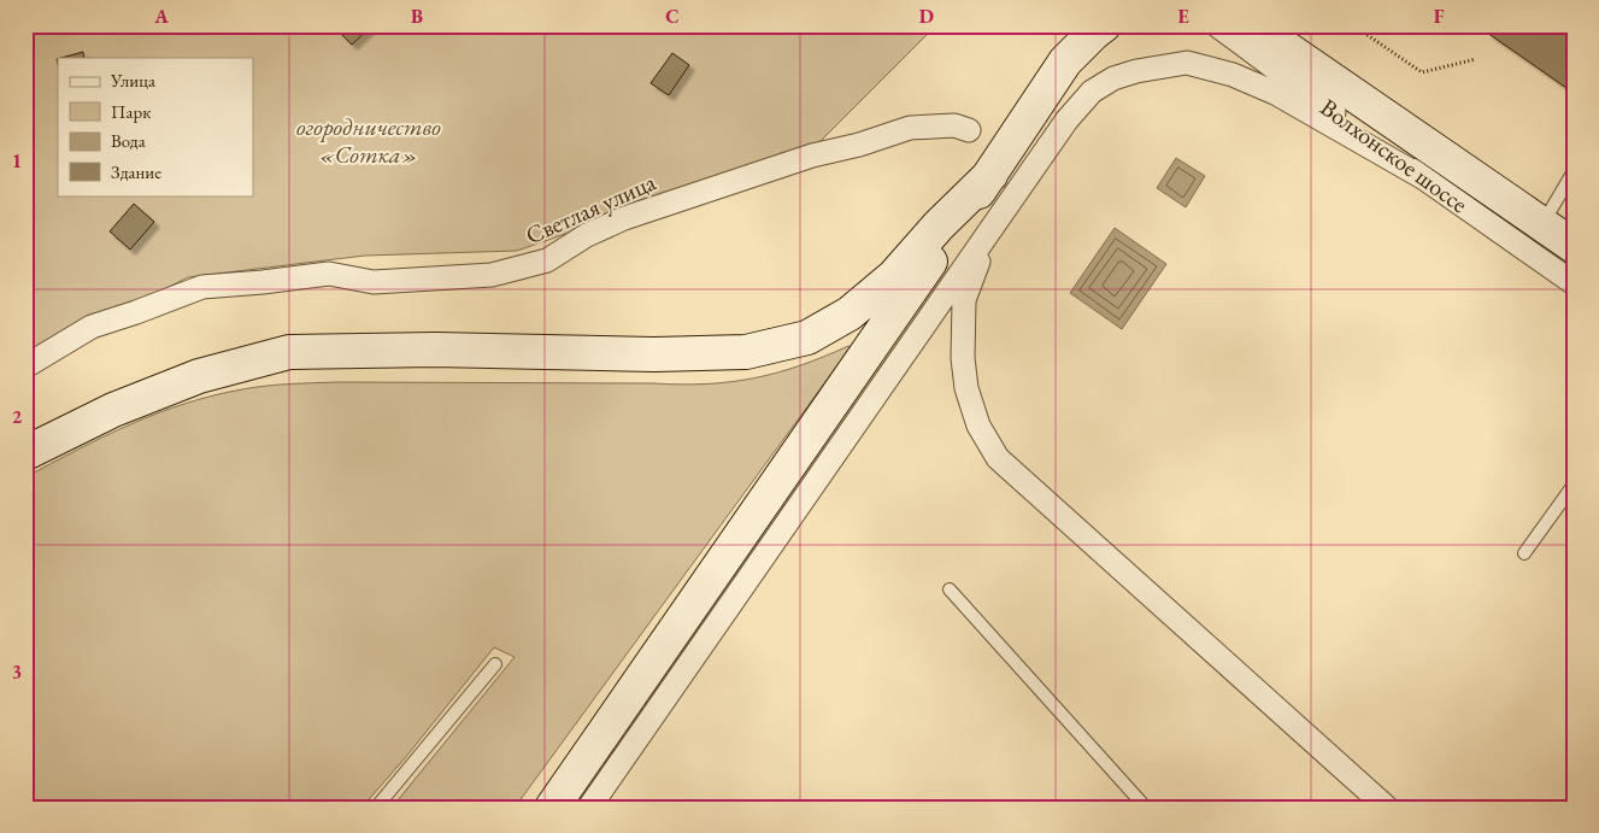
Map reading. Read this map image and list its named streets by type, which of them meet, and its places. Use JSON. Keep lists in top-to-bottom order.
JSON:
{
  "streets": {
    "main road": ["Волхонское шоссе"],
    "street": ["Светлая улица"]
  },
  "parks": ["огородничество «Сотка»"],
  "legend": [
    "Улица",
    "Парк",
    "Вода",
    "Здание"
  ],
  "grid": {
    "columns": [
      "A",
      "B",
      "C",
      "D",
      "E",
      "F"
    ],
    "rows": ["1", "2", "3"]
  }
}
